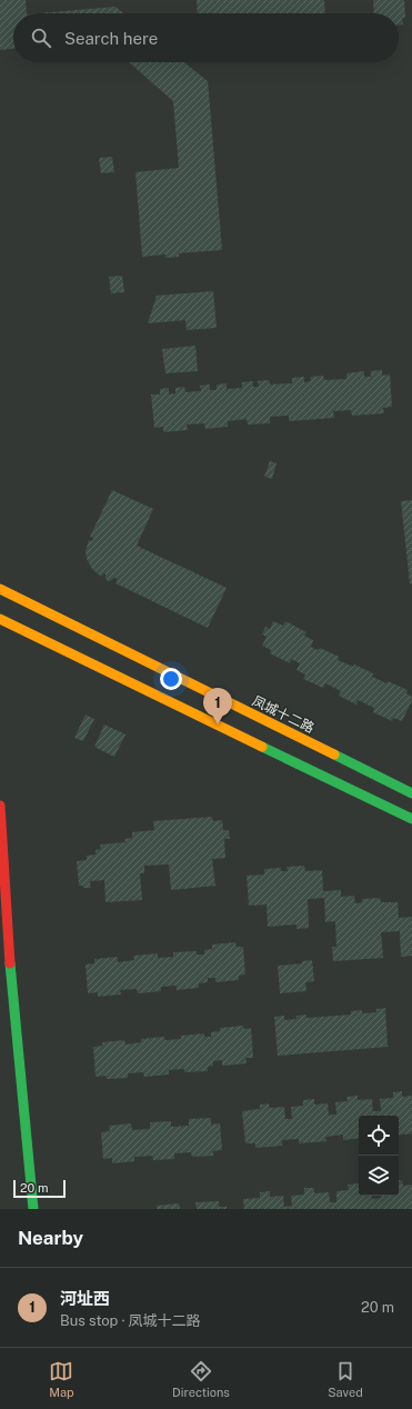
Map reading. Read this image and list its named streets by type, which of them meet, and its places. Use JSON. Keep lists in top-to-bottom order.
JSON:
{
  "streets": {
    "street": ["凤城十二路"]
  },
  "scale_bar": "20 m",
  "page": {
    "search": "Search here",
    "pins": "1",
    "scale": "20 m",
    "heading": "Nearby",
    "list": [
      {
        "mark": "1",
        "name": "河址西",
        "note": "Bus stop · 凤城十二路",
        "value": "20 m"
      }
    ],
    "nav": ["Map", "Directions", "Saved"]
  }
}
